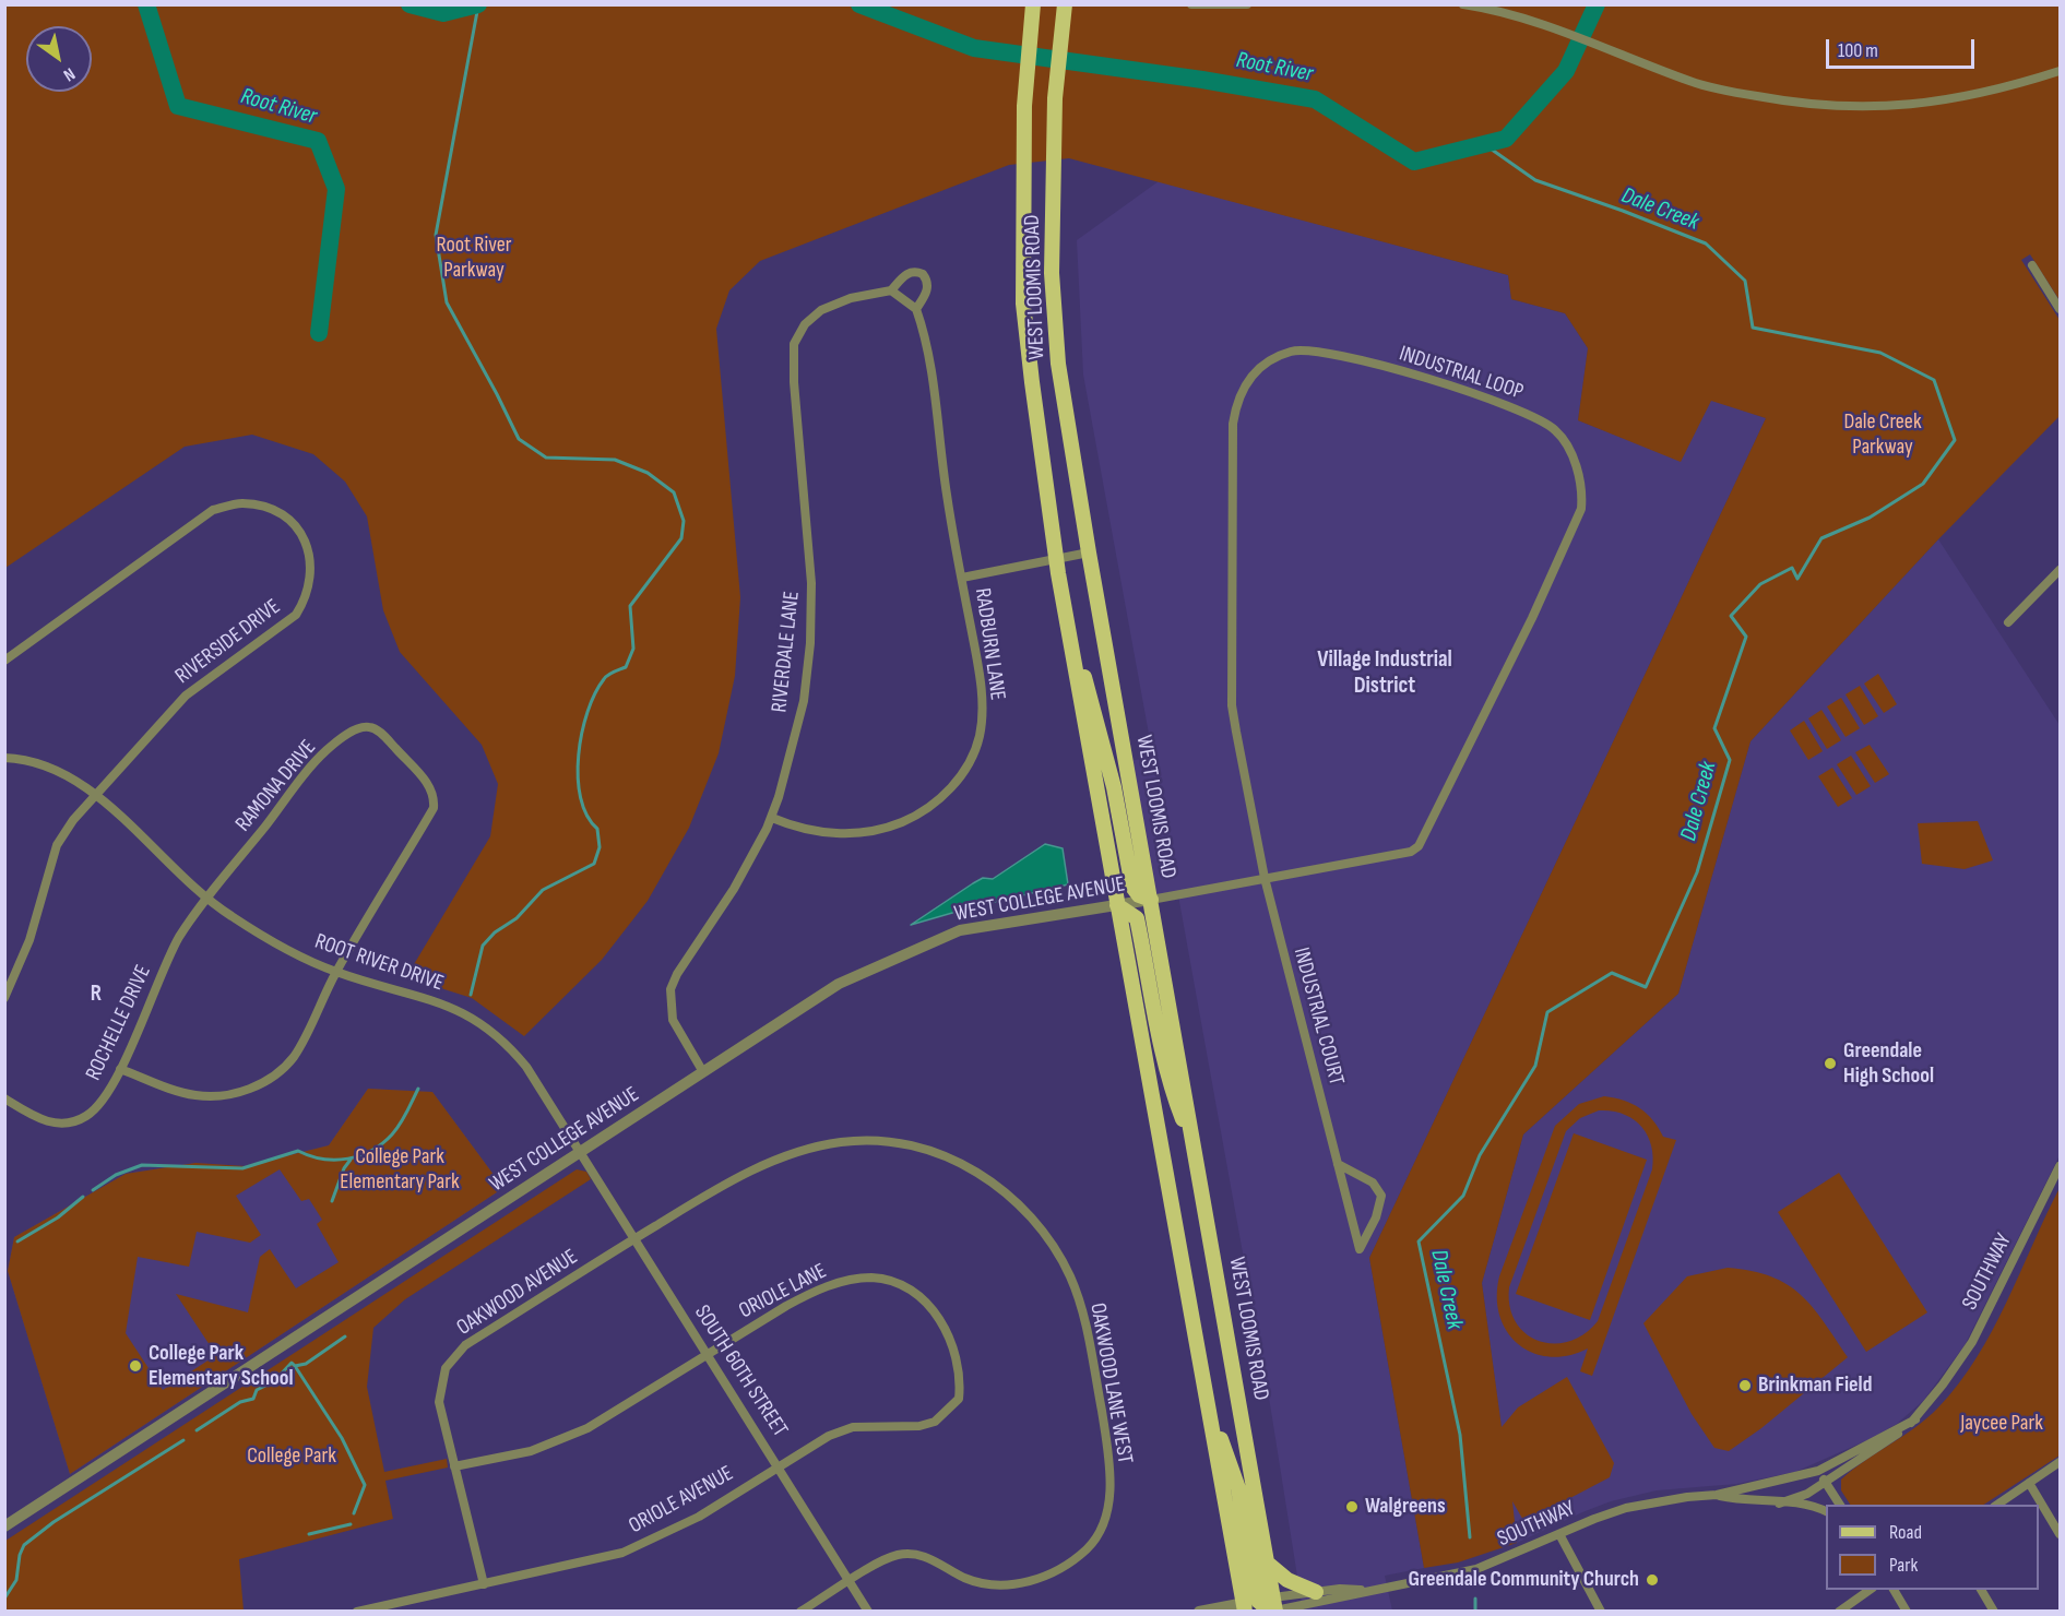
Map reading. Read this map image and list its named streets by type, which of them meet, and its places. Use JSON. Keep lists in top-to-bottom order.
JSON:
{
  "streets": {
    "main road": ["WEST LOOMIS ROAD"],
    "street": [
      "INDUSTRIAL LOOP",
      "RIVERSIDE DRIVE",
      "RADBURN LANE",
      "RIVERDALE LANE",
      "RAMONA DRIVE",
      "WEST COLLEGE AVENUE",
      "ROOT RIVER DRIVE",
      "INDUSTRIAL COURT",
      "ROCHELLE DRIVE",
      "SOUTHWAY",
      "ORIOLE LANE",
      "OAKWOOD AVENUE",
      "SOUTH 60TH STREET",
      "OAKWOOD LANE WEST",
      "ORIOLE AVENUE"
    ]
  },
  "crossings": [
    ["WEST LOOMIS ROAD", "INDUSTRIAL LOOP"],
    ["WEST LOOMIS ROAD", "RADBURN LANE"],
    ["WEST LOOMIS ROAD", "WEST COLLEGE AVENUE"],
    ["WEST LOOMIS ROAD", "SOUTHWAY"],
    ["INDUSTRIAL LOOP", "WEST COLLEGE AVENUE"],
    ["INDUSTRIAL LOOP", "INDUSTRIAL COURT"],
    ["RIVERSIDE DRIVE", "ROOT RIVER DRIVE"],
    ["RADBURN LANE", "RIVERDALE LANE"],
    ["RIVERDALE LANE", "WEST COLLEGE AVENUE"],
    ["RAMONA DRIVE", "ROOT RIVER DRIVE"],
    ["RAMONA DRIVE", "ROCHELLE DRIVE"],
    ["WEST COLLEGE AVENUE", "ROOT RIVER DRIVE"],
    ["WEST COLLEGE AVENUE", "SOUTH 60TH STREET"],
    ["ROOT RIVER DRIVE", "ROCHELLE DRIVE"],
    ["ROOT RIVER DRIVE", "SOUTH 60TH STREET"],
    ["ORIOLE LANE", "OAKWOOD AVENUE"],
    ["ORIOLE LANE", "SOUTH 60TH STREET"],
    ["ORIOLE LANE", "ORIOLE AVENUE"],
    ["OAKWOOD AVENUE", "SOUTH 60TH STREET"],
    ["OAKWOOD AVENUE", "OAKWOOD LANE WEST"],
    ["OAKWOOD AVENUE", "ORIOLE AVENUE"],
    ["SOUTH 60TH STREET", "OAKWOOD LANE WEST"],
    ["SOUTH 60TH STREET", "ORIOLE AVENUE"]
  ],
  "districts": ["Village Industrial District", "R"],
  "water": ["Root River", "Dale Creek"],
  "parks": [
    "Root River Parkway",
    "Dale Creek Parkway",
    "College Park Elementary Park",
    "Jaycee Park",
    "College Park"
  ],
  "places": [
    "Greendale High School",
    "College Park Elementary School",
    "Brinkman Field",
    "Walgreens",
    "Greendale Community Church"
  ],
  "legend": ["Road", "Park"],
  "scale_bar": "100 m",
  "north": "bottom right"
}
